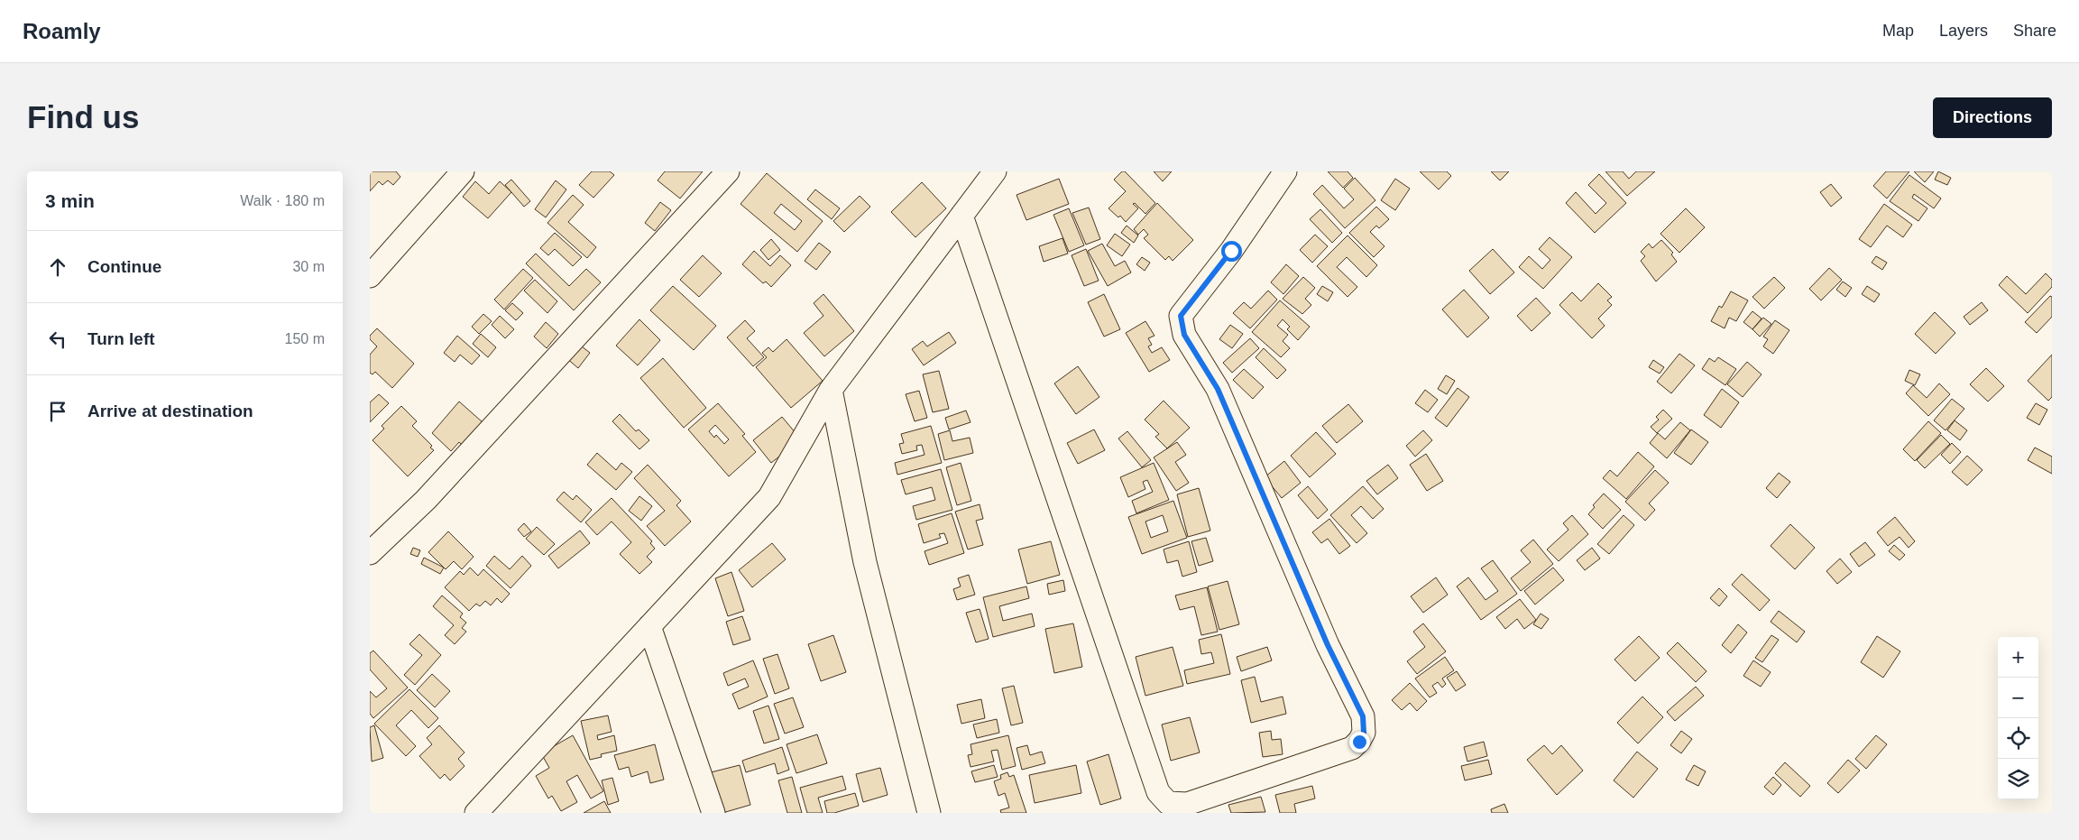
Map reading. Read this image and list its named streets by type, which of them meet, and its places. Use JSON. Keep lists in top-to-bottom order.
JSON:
{
  "page": {
    "header": "Roamly",
    "nav": ["Map", "Layers", "Share"],
    "buttons": "Directions",
    "title": "Find us",
    "heading": ["3 min", "Walk · 180 m"],
    "list": [
      ["Continue", "30 m"],
      ["Turn left", "150 m"],
      "Arrive at destination"
    ],
    "map_buttons": ["+", "−"]
  }
}
